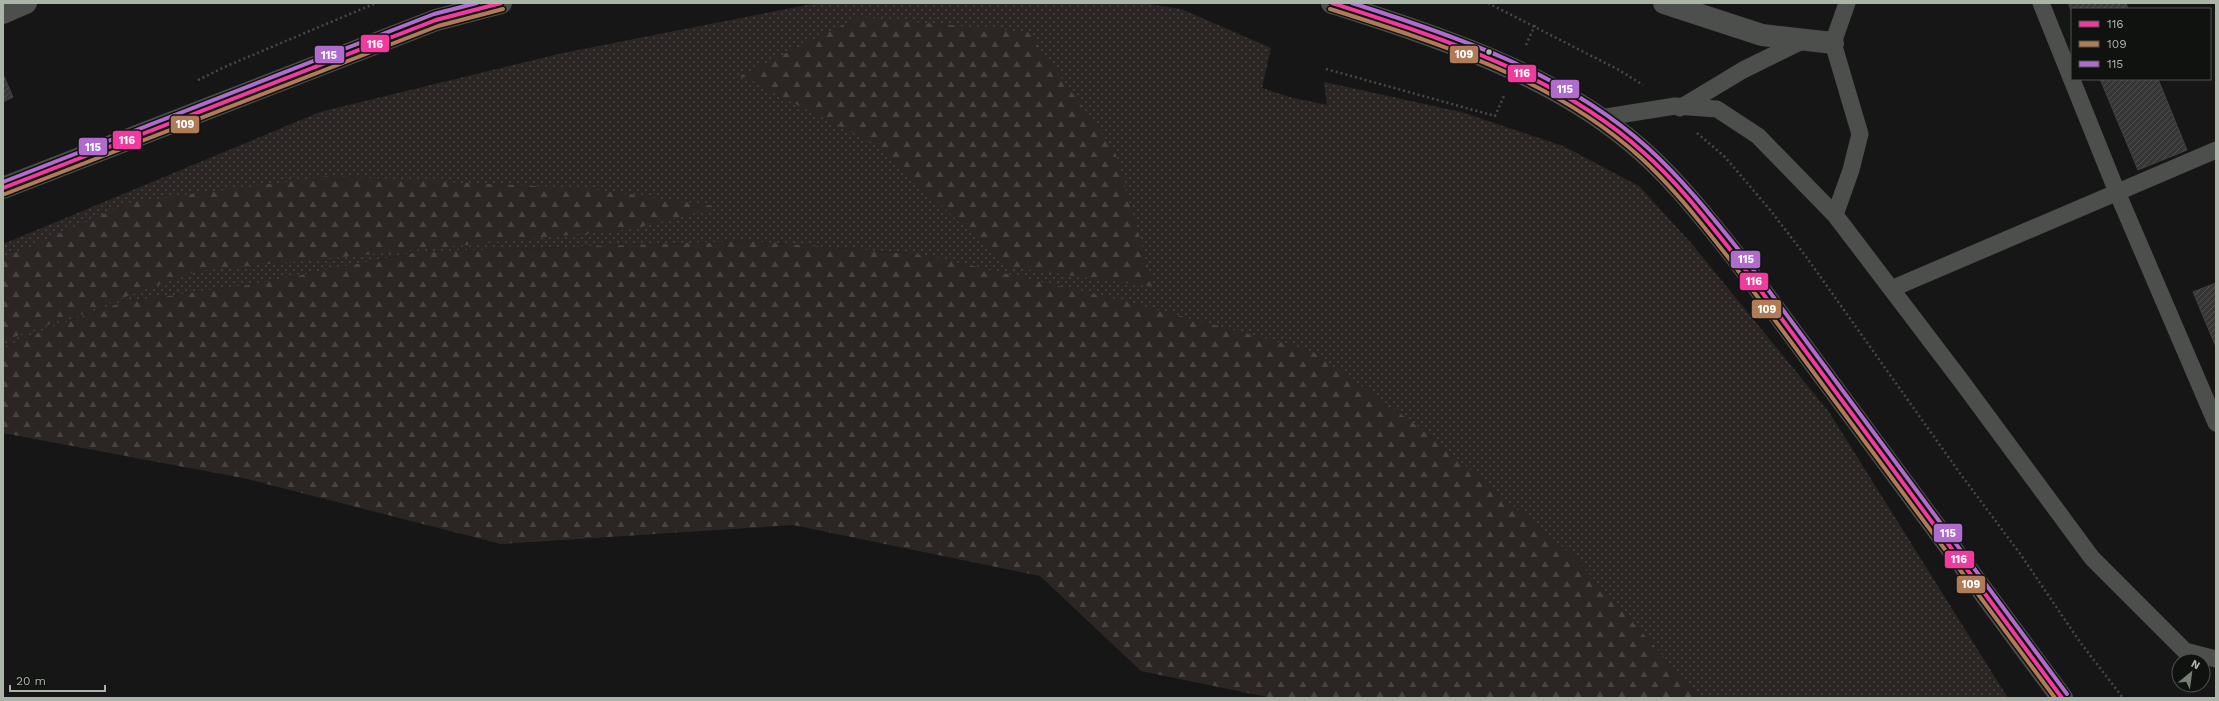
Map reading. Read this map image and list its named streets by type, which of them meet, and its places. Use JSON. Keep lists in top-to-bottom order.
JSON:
{
  "lines": ["transit line 116", "transit line 115", "transit line 109"],
  "legend": ["116", "109", "115"],
  "scale_bar": "20 m",
  "north": "top right"
}
